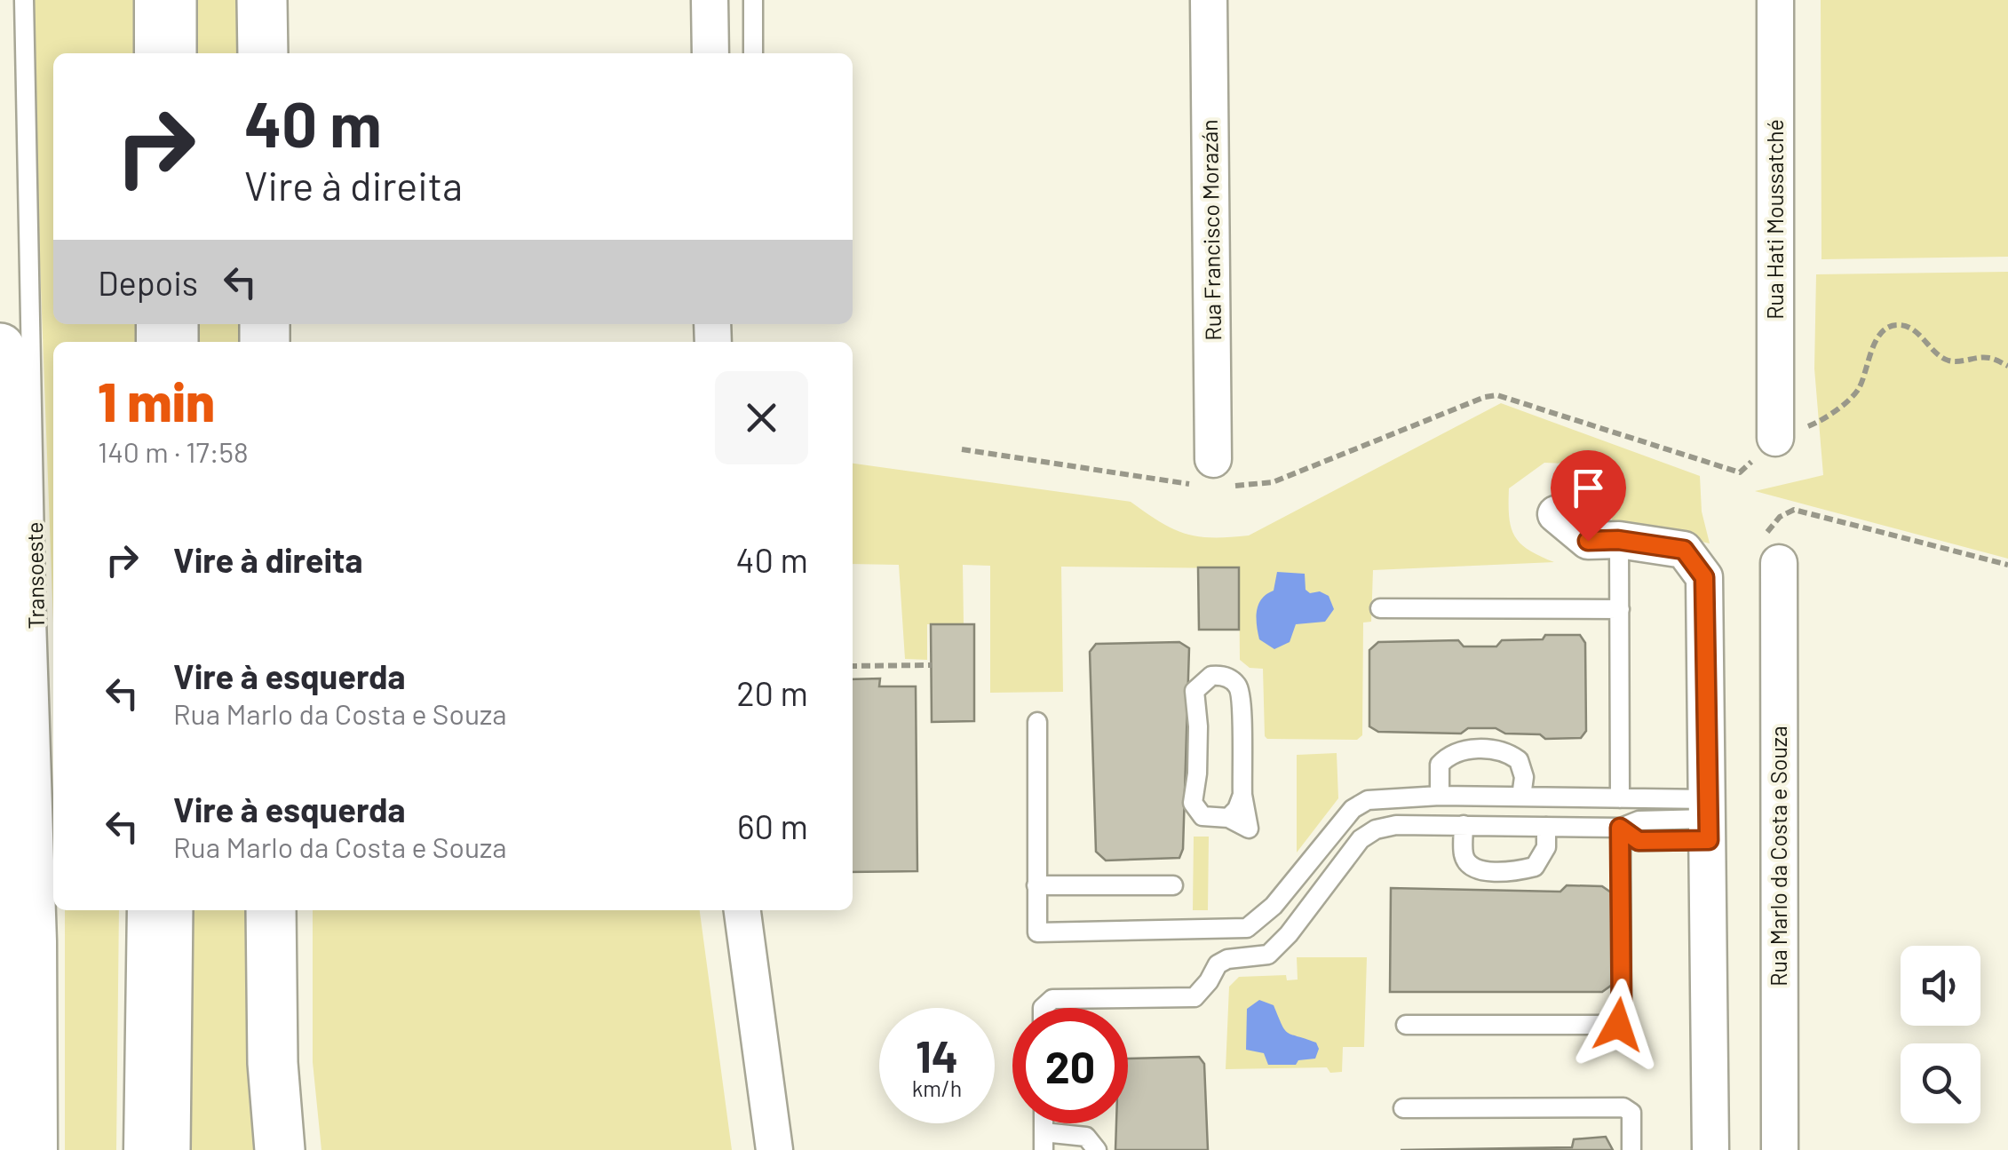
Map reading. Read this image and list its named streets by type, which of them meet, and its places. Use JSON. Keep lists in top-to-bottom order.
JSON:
{
  "streets": {
    "street": ["Rua Hati Moussatché", "Rua Francisco Morazán", "Rua Marlo da Costa e Souza"],
    "lane": ["Transoeste"]
  },
  "page": {
    "turn": ["40 m", "Vire à direita"],
    "then": "Depois",
    "heading": ["1 min", "140 m · 17:58"],
    "list": [
      {
        "name": "Vire à direita",
        "value": "40 m"
      },
      {
        "name": "Vire à esquerda",
        "note": "Rua Marlo da Costa e Souza",
        "value": "20 m"
      },
      {
        "name": "Vire à esquerda",
        "note": "Rua Marlo da Costa e Souza",
        "value": "60 m"
      }
    ],
    "speed": "14 km/h",
    "limit": "20"
  }
}
